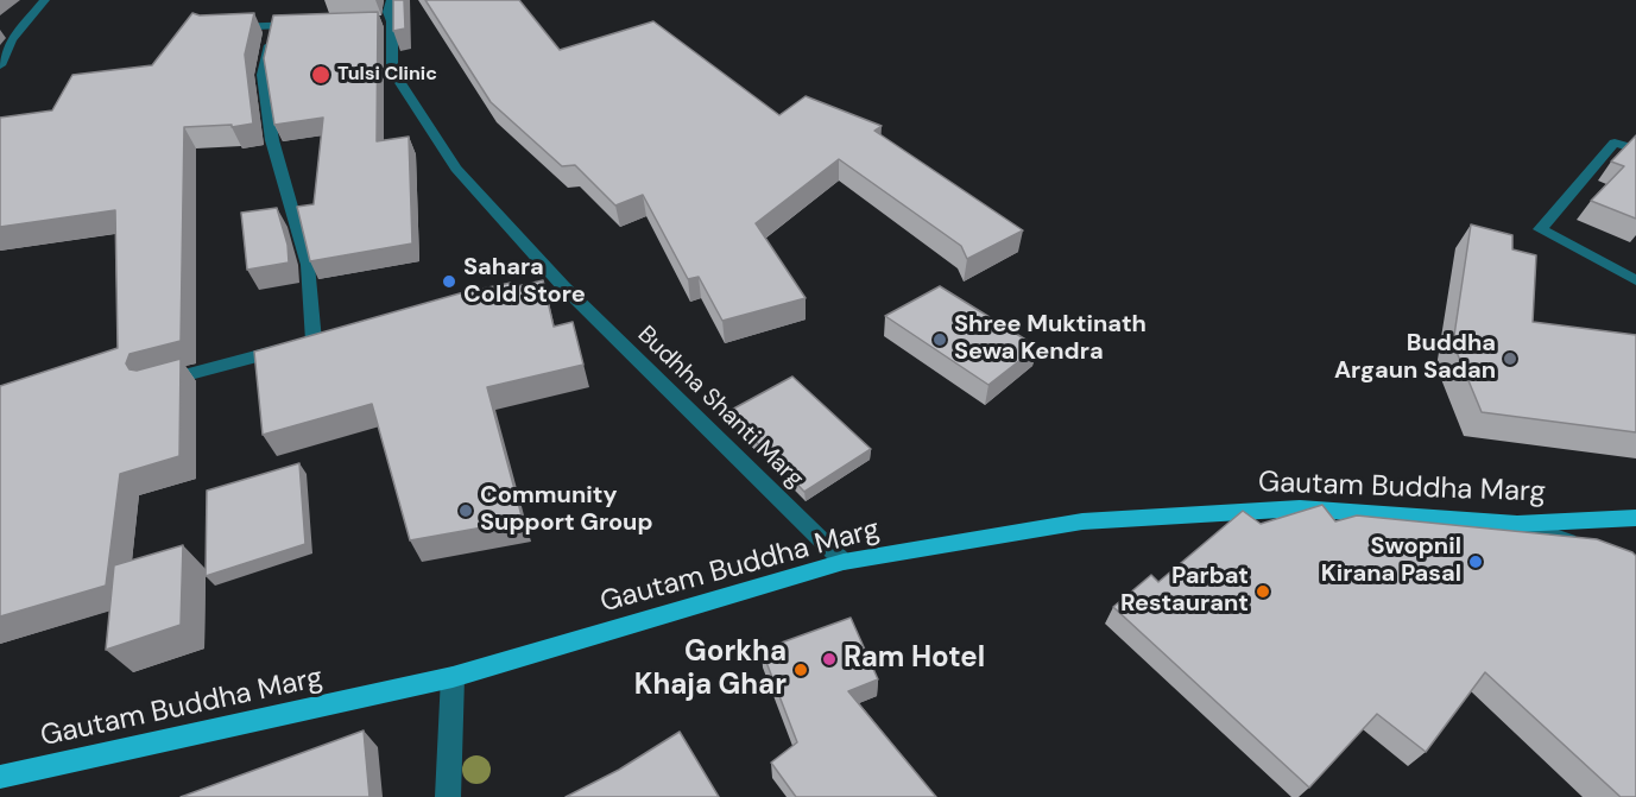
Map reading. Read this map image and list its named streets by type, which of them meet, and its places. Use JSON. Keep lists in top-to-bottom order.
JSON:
{
  "streets": {
    "main road": ["Gautam Buddha Marg"],
    "street": ["Budhha Shanti Marg"]
  },
  "crossings": [
    ["Budhha Shanti Marg", "Gautam Buddha Marg"]
  ],
  "places": [
    "Tulsi Clinic",
    "Sahara Cold Store",
    "Shree Muktinath Sewa Kendra",
    "Buddha Argaun Sadan",
    "Community Support Group",
    "Swopnil Kirana Pasal",
    "Parbat Restaurant",
    "Ram Hotel",
    "Gorkha Khaja Ghar"
  ]
}
